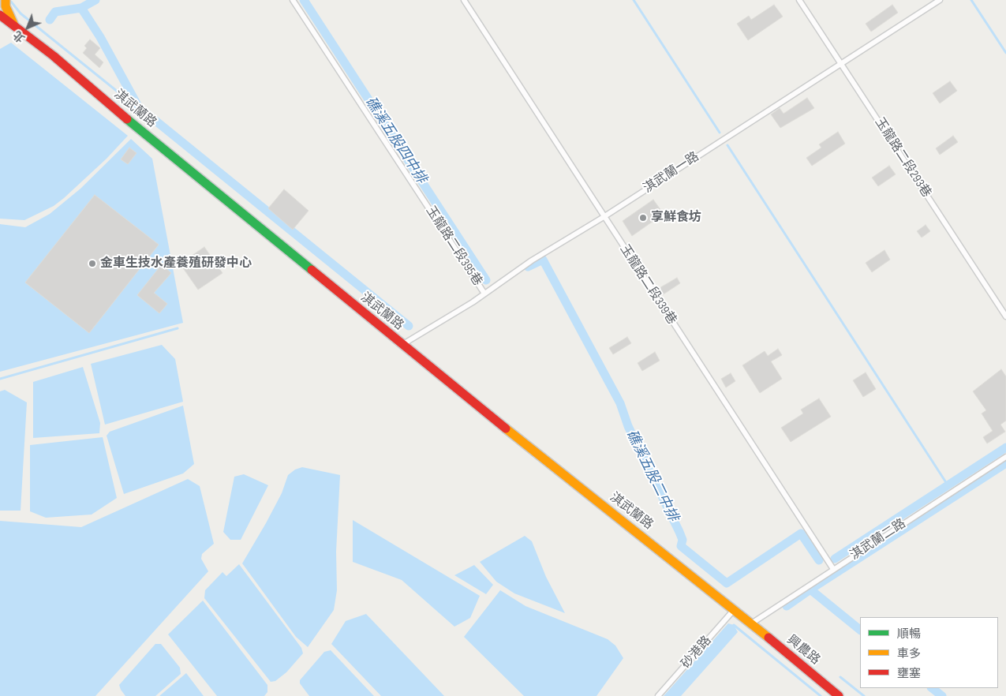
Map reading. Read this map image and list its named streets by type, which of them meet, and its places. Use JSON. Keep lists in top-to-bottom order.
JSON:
{
  "streets": {
    "street": ["淇武蘭路", "興農路"],
    "lane": [
      "玉龍路二段293巷",
      "淇武蘭一路",
      "玉龍路二段395巷",
      "玉龍路二段339巷",
      "淇武蘭二路",
      "砂港路"
    ]
  },
  "crossings": [
    ["淇武蘭路", "淇武蘭一路"],
    ["淇武蘭路", "淇武蘭二路"],
    ["淇武蘭路", "興農路"],
    ["淇武蘭路", "砂港路"],
    ["玉龍路二段293巷", "淇武蘭一路"],
    ["淇武蘭一路", "玉龍路二段395巷"],
    ["淇武蘭一路", "玉龍路二段339巷"],
    ["玉龍路二段339巷", "淇武蘭二路"],
    ["淇武蘭二路", "興農路"]
  ],
  "water": ["礁溪五股四中排", "礁溪五股二中排"],
  "places": ["享鮮食坊", "金車生技水產養殖研發中心"],
  "legend": ["順暢", "車多", "壅塞"],
  "north": "bottom left"
}
